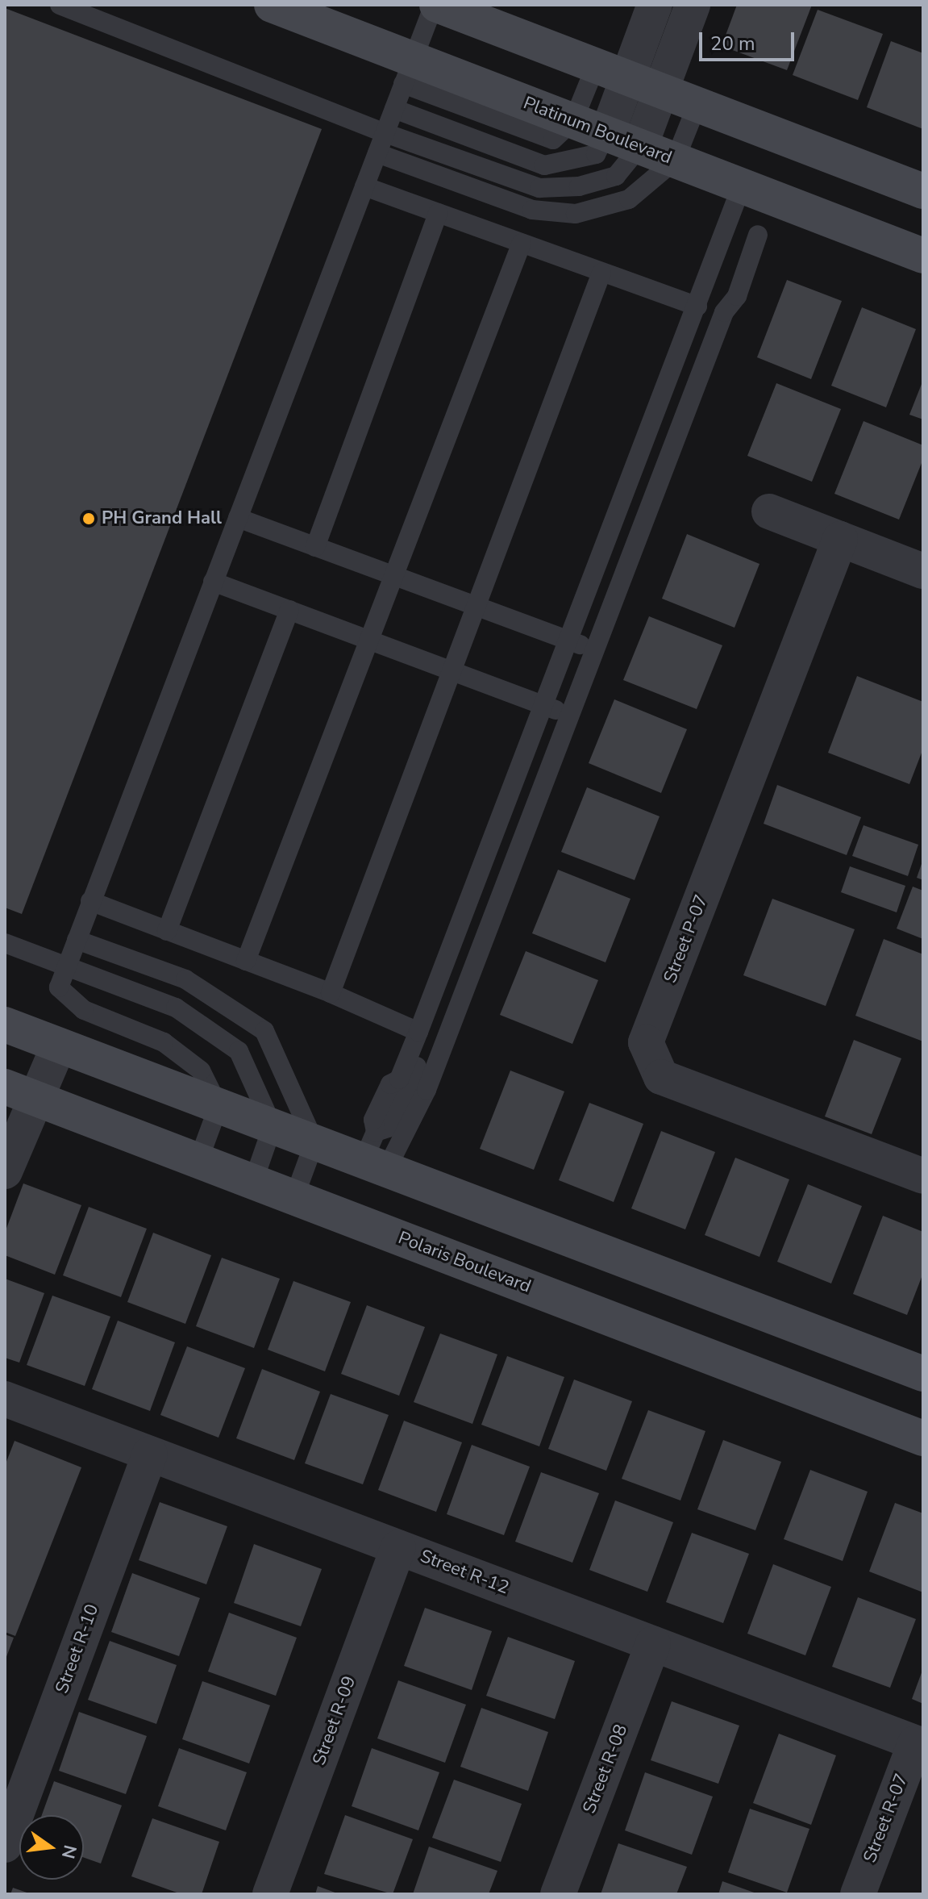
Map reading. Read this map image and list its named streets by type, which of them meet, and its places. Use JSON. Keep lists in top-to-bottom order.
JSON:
{
  "streets": {
    "street": [
      "Platinum Boulevard",
      "Street P-07",
      "Polaris Boulevard",
      "Street R-12",
      "Street R-10",
      "Street R-09",
      "Street R-08",
      "Street R-07"
    ]
  },
  "crossings": [
    ["Street R-12", "Street R-10"],
    ["Street R-12", "Street R-09"],
    ["Street R-12", "Street R-08"],
    ["Street R-12", "Street R-07"]
  ],
  "places": ["PH Grand Hall"],
  "scale_bar": "20 m",
  "north": "right"
}
